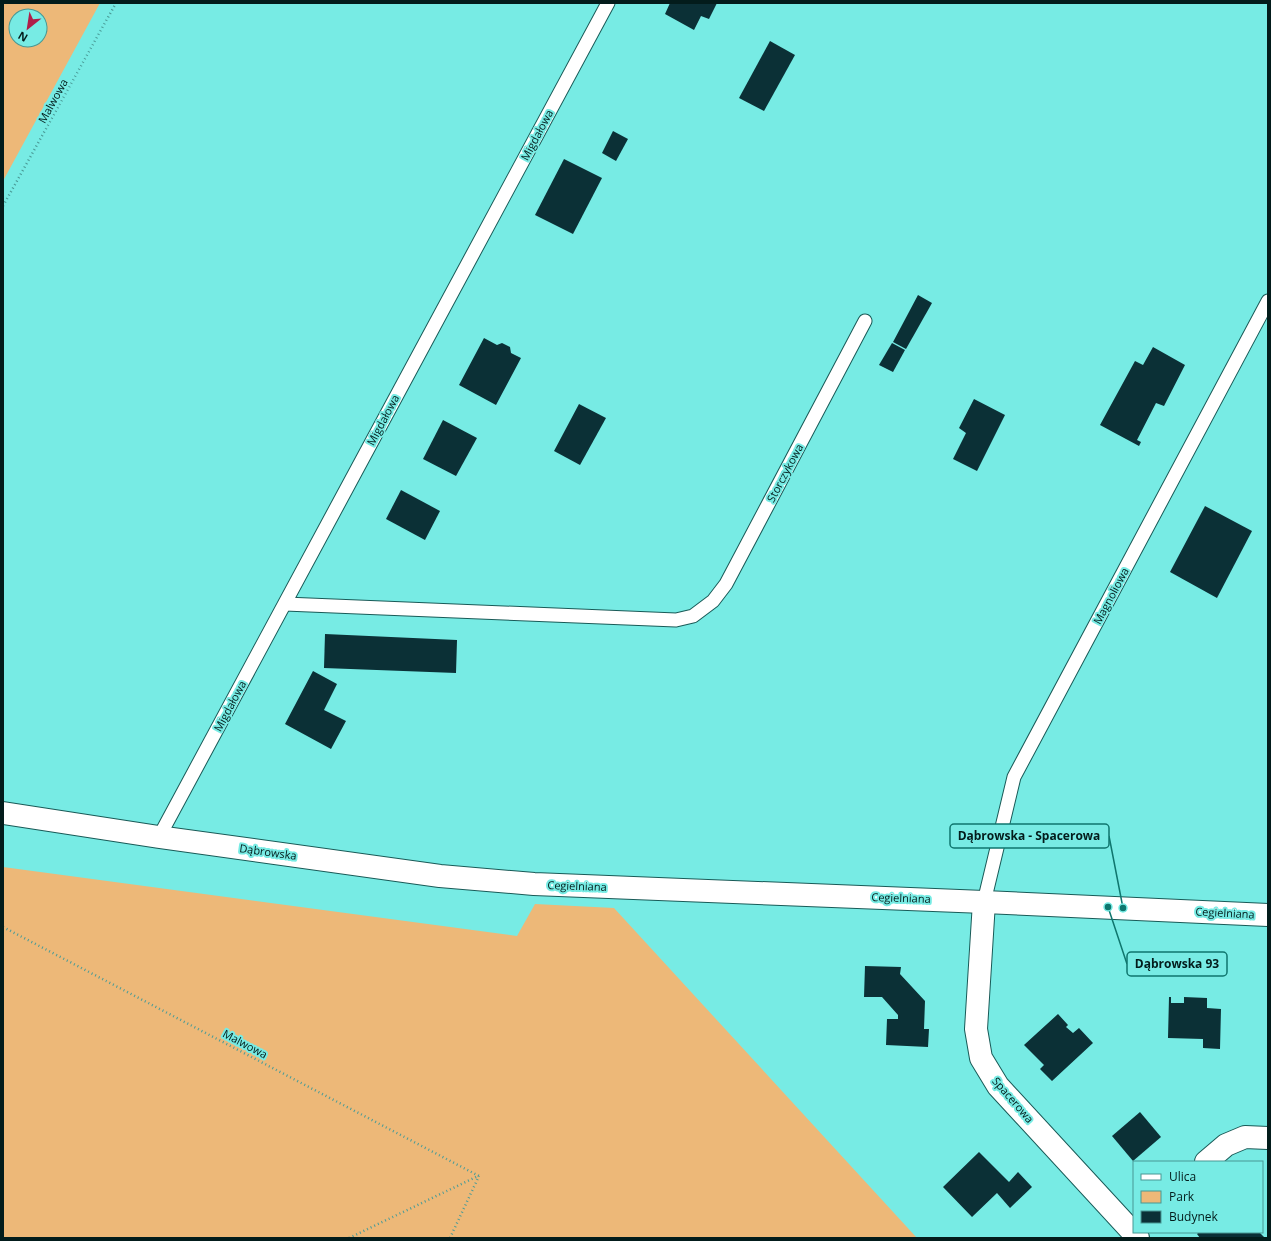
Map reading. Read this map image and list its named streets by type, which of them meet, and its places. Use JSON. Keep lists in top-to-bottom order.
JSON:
{
  "streets": {
    "street": ["Dąbrowska", "Cegielniana", "Spacerowa"],
    "lane": ["Migdałowa", "Storczykowa", "Magnoliowa"],
    "path": ["Malwowa"]
  },
  "crossings": [
    ["Migdałowa", "Storczykowa"],
    ["Migdałowa", "Dąbrowska"],
    ["Magnoliowa", "Cegielniana"],
    ["Magnoliowa", "Spacerowa"],
    ["Dąbrowska", "Cegielniana"],
    ["Cegielniana", "Spacerowa"]
  ],
  "places": ["Dąbrowska 93", "Dąbrowska - Spacerowa"],
  "legend": ["Ulica", "Park", "Budynek"],
  "north": "bottom left"
}
